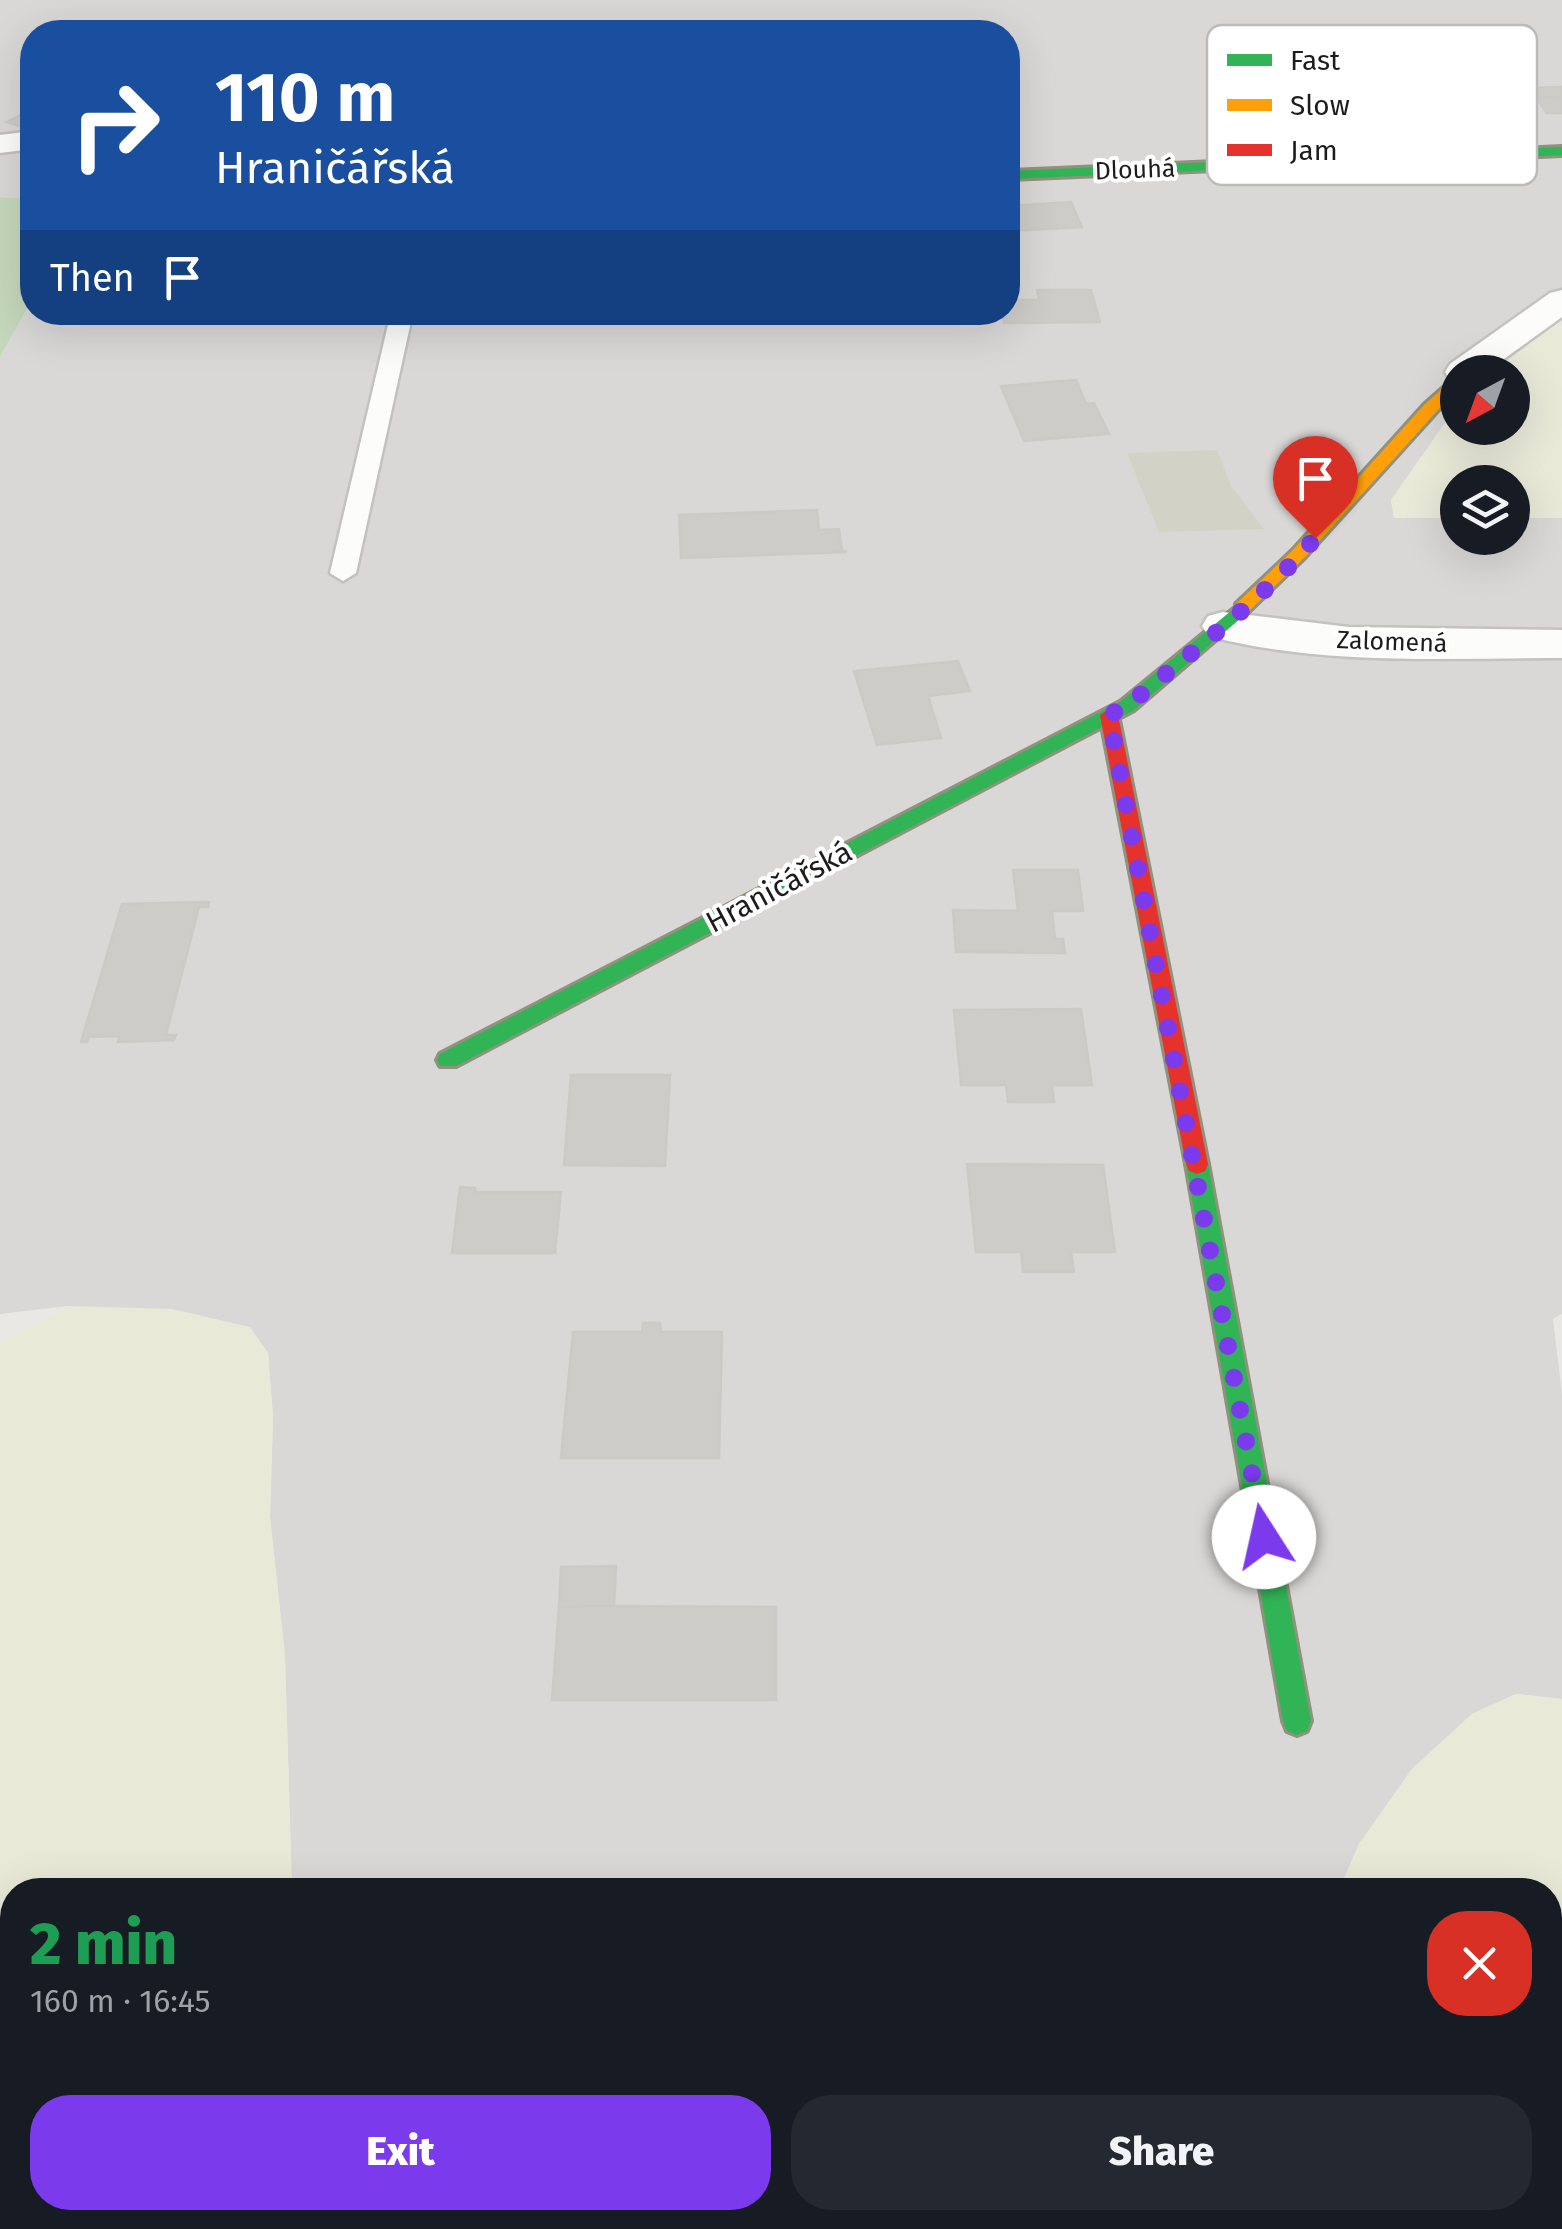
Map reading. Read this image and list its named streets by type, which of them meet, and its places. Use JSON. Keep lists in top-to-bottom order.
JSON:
{
  "streets": {
    "street": ["Dlouhá", "Zalomená", "Hraničářská"]
  },
  "crossings": [
    ["Zalomená", "Hraničářská"]
  ],
  "legend": ["Fast", "Slow", "Jam"],
  "north": "bottom left",
  "page": {
    "turn": ["110 m", "Hraničářská"],
    "then": "Then",
    "heading": ["2 min", "160 m · 16:45"],
    "buttons": ["Exit", "Share"]
  }
}
